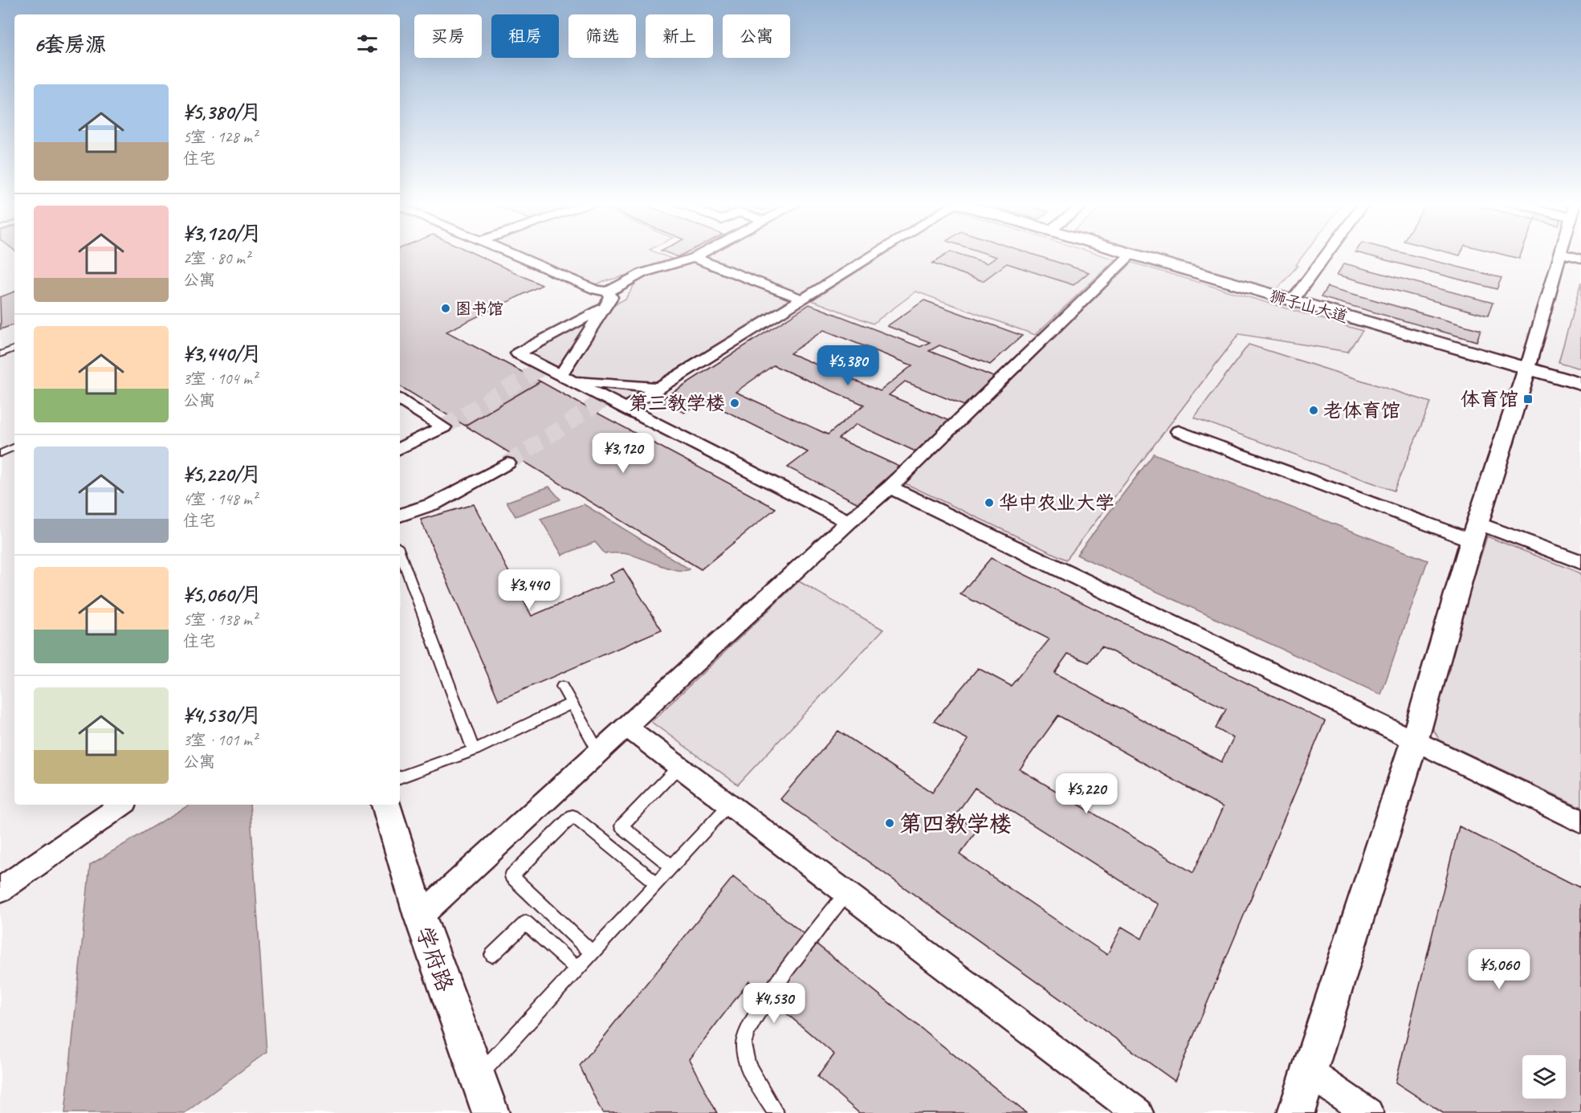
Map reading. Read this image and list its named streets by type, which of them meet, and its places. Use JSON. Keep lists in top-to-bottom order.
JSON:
{
  "streets": {
    "street": ["狮子山大道", "学府路"]
  },
  "places": {
    "other": [
      "图书馆",
      "第三教学楼",
      "老体育馆",
      "华中农业大学",
      "第四教学楼"
    ],
    "transit": ["体育馆"]
  },
  "page": {
    "chip": [
      "买房",
      "租房",
      "筛选",
      "新上",
      "公寓"
    ],
    "heading": "6套房源",
    "list": [
      {
        "name": "¥5,380/月",
        "note": "5室 · 128 m² · 住宅"
      },
      {
        "name": "¥3,120/月",
        "note": "2室 · 80 m² · 公寓"
      },
      {
        "name": "¥3,440/月",
        "note": "3室 · 104 m² · 公寓"
      },
      {
        "name": "¥5,220/月",
        "note": "4室 · 148 m² · 住宅"
      },
      {
        "name": "¥5,060/月",
        "note": "5室 · 138 m² · 住宅"
      },
      {
        "name": "¥4,530/月",
        "note": "3室 · 101 m² · 公寓"
      }
    ],
    "price": [
      "¥5,380",
      "¥3,120",
      "¥3,440",
      "¥5,220",
      "¥5,060",
      "¥4,530"
    ]
  }
}
